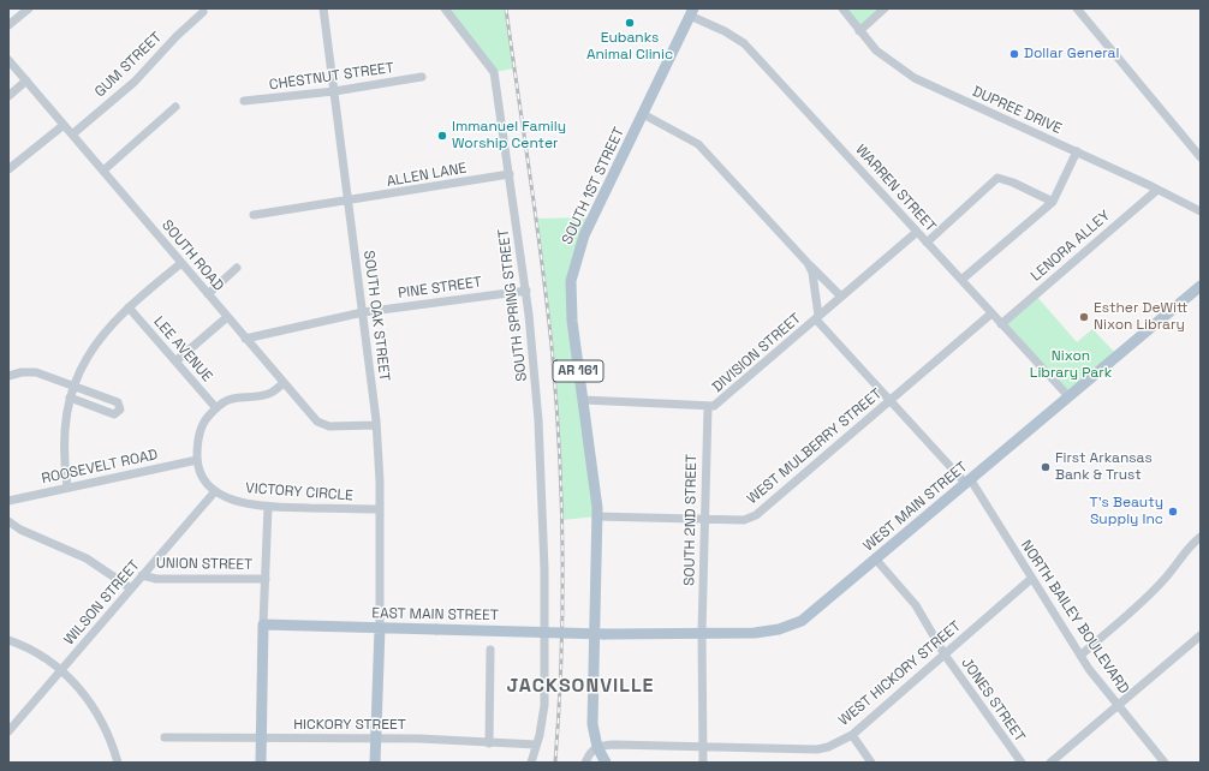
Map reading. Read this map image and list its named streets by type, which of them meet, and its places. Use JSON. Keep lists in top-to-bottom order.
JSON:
{
  "streets": {
    "main road": [
      "SOUTH 1ST STREET",
      "AR 161",
      "WEST MAIN STREET",
      "EAST MAIN STREET"
    ],
    "street": [
      "GUM STREET",
      "CHESTNUT STREET",
      "DUPREE DRIVE",
      "ALLEN LANE",
      "WARREN STREET",
      "LENORA ALLEY",
      "SOUTH ROAD",
      "PINE STREET",
      "SOUTH SPRING STREET",
      "SOUTH OAK STREET",
      "LEE AVENUE",
      "DIVISION STREET",
      "WEST MULBERRY STREET",
      "ROOSEVELT ROAD",
      "VICTORY CIRCLE",
      "SOUTH 2ND STREET",
      "UNION STREET",
      "WILSON STREET",
      "NORTH BAILEY BOULEVARD",
      "WEST HICKORY STREET",
      "JONES STREET",
      "HICKORY STREET"
    ]
  },
  "crossings": [
    ["GUM STREET", "SOUTH ROAD"],
    ["CHESTNUT STREET", "SOUTH OAK STREET"],
    ["DUPREE DRIVE", "LENORA ALLEY"],
    ["ALLEN LANE", "SOUTH SPRING STREET"],
    ["ALLEN LANE", "SOUTH OAK STREET"],
    ["SOUTH 1ST STREET", "WARREN STREET"],
    ["SOUTH 1ST STREET", "DIVISION STREET"],
    ["SOUTH 1ST STREET", "AR 161"],
    ["SOUTH 1ST STREET", "WEST MULBERRY STREET"],
    ["SOUTH 1ST STREET", "WEST HICKORY STREET"],
    ["WARREN STREET", "LENORA ALLEY"],
    ["WARREN STREET", "DIVISION STREET"],
    ["WARREN STREET", "WEST MULBERRY STREET"],
    ["WARREN STREET", "WEST MAIN STREET"],
    ["SOUTH ROAD", "PINE STREET"],
    ["SOUTH ROAD", "SOUTH OAK STREET"],
    ["PINE STREET", "SOUTH SPRING STREET"],
    ["PINE STREET", "SOUTH OAK STREET"],
    ["SOUTH SPRING STREET", "HICKORY STREET"],
    ["SOUTH OAK STREET", "VICTORY CIRCLE"],
    ["SOUTH OAK STREET", "EAST MAIN STREET"],
    ["DIVISION STREET", "SOUTH 2ND STREET"],
    ["DIVISION STREET", "NORTH BAILEY BOULEVARD"],
    ["AR 161", "WEST HICKORY STREET"],
    ["WEST MULBERRY STREET", "SOUTH 2ND STREET"],
    ["WEST MULBERRY STREET", "NORTH BAILEY BOULEVARD"],
    ["ROOSEVELT ROAD", "VICTORY CIRCLE"],
    ["VICTORY CIRCLE", "WILSON STREET"],
    ["WEST MAIN STREET", "SOUTH 2ND STREET"],
    ["WEST MAIN STREET", "EAST MAIN STREET"],
    ["WEST MAIN STREET", "NORTH BAILEY BOULEVARD"],
    ["WEST MAIN STREET", "JONES STREET"],
    ["SOUTH 2ND STREET", "WEST HICKORY STREET"],
    ["UNION STREET", "WILSON STREET"],
    ["NORTH BAILEY BOULEVARD", "WEST HICKORY STREET"],
    ["WEST HICKORY STREET", "JONES STREET"]
  ],
  "districts": ["JACKSONVILLE"],
  "parks": ["Nixon Library Park"],
  "places": [
    "Eubanks Animal Clinic",
    "Dollar General",
    "Immanuel Family Worship Center",
    "Esther DeWitt Nixon Library",
    "First Arkansas Bank & Trust",
    "T's Beauty Supply Inc"
  ]
}
